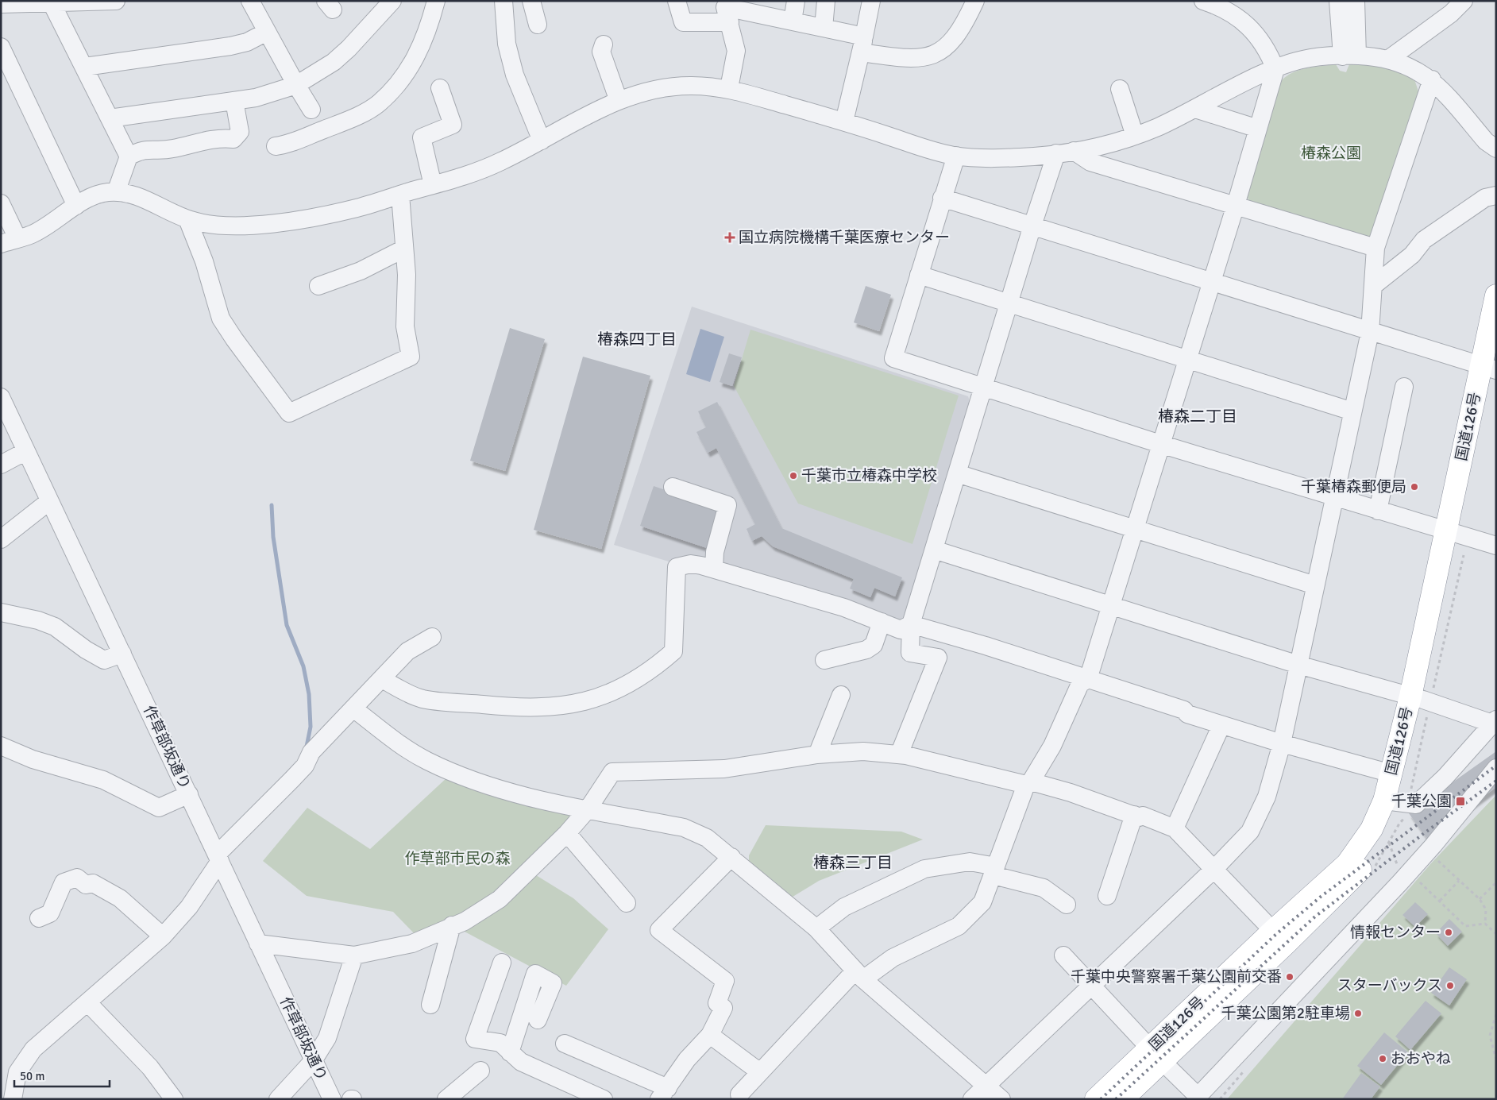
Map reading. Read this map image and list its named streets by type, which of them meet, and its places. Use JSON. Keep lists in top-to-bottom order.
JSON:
{
  "streets": {
    "highway": ["国道126号"],
    "street": ["作草部坂通り"]
  },
  "districts": ["椿森四丁目", "椿森二丁目", "椿森三丁目"],
  "parks": ["椿森公園", "作草部市民の森"],
  "places": {
    "health": ["国立病院機構千葉医療センター"],
    "other": [
      "千葉市立椿森中学校",
      "千葉椿森郵便局",
      "情報センター",
      "千葉中央警察署千葉公園前交番",
      "スターバックス",
      "千葉公園第2駐車場",
      "おおやね"
    ],
    "transit": ["千葉公園"]
  },
  "scale_bar": "50 m"
}
